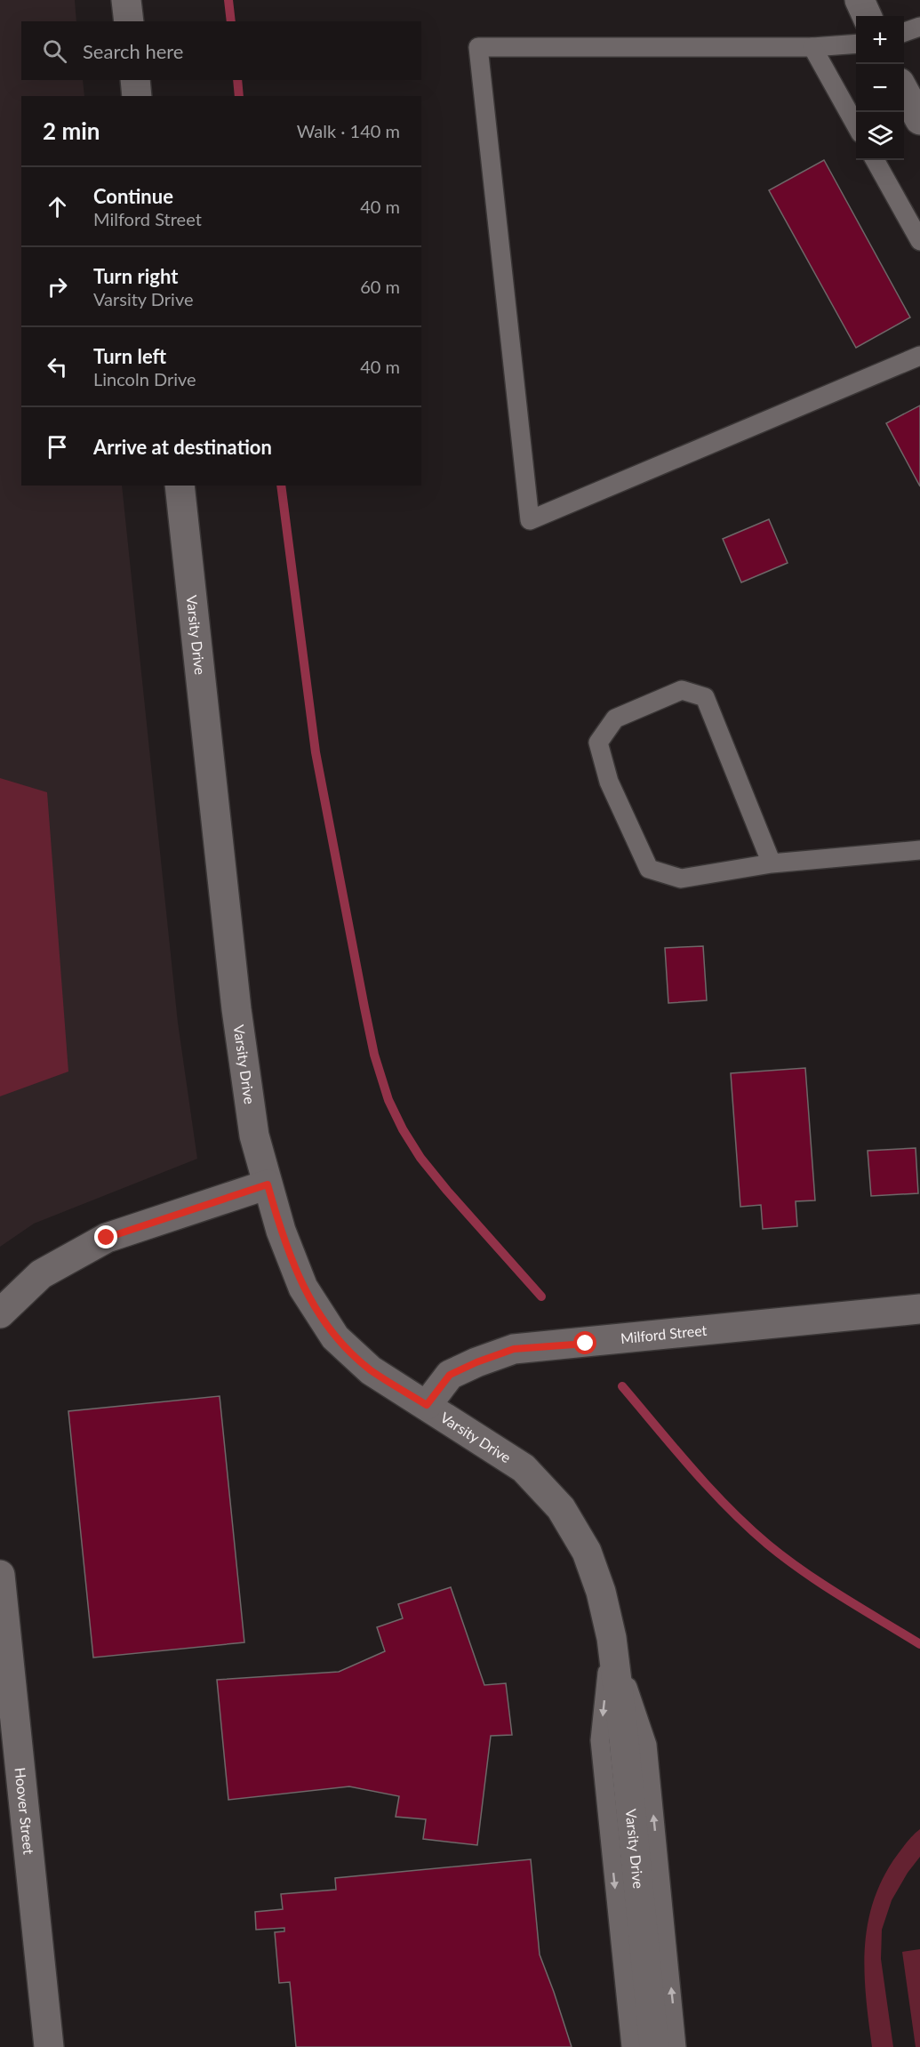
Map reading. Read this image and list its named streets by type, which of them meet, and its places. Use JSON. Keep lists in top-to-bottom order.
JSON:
{
  "streets": {
    "street": ["Varsity Drive", "Milford Street", "Hoover Street"]
  },
  "crossings": [
    ["Varsity Drive", "Milford Street"]
  ],
  "page": {
    "map_buttons": ["+", "−"],
    "search": "Search here",
    "heading": ["2 min", "Walk · 140 m"],
    "list": [
      ["Continue", "Milford Street", "40 m"],
      ["Turn right", "Varsity Drive", "60 m"],
      ["Turn left", "Lincoln Drive", "40 m"],
      "Arrive at destination"
    ]
  }
}
